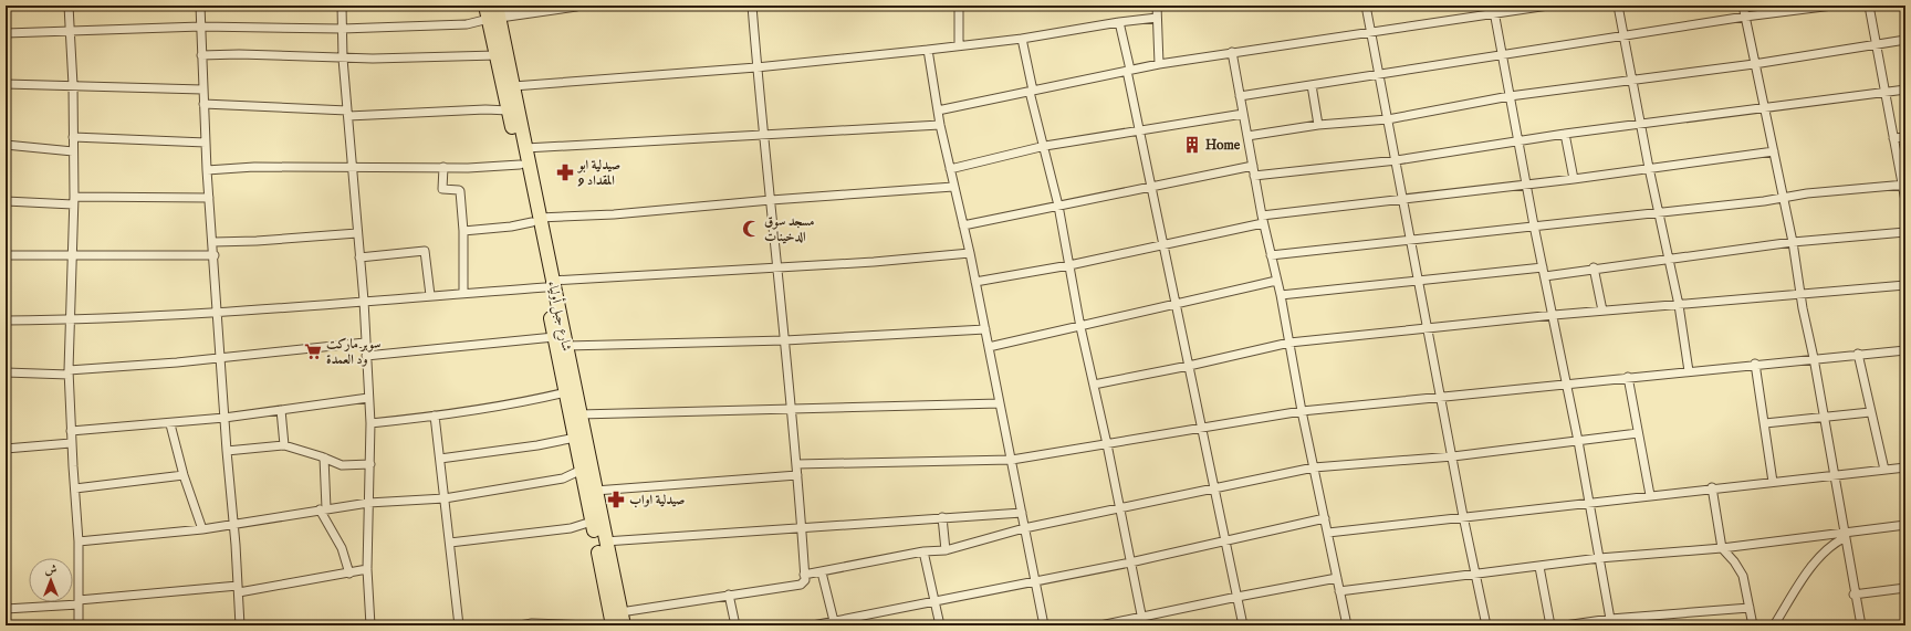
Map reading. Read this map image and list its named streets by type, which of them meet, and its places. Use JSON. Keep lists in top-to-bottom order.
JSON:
{
  "streets": {
    "main road": ["شارع جبل أولياء"]
  },
  "places": {
    "building": ["Home"],
    "pharmacy": ["صيدلية ابو المقداد 9", "صيدلية اواب"],
    "mosque": ["مسجد سوق الدخينات"],
    "supermarket": ["سوبر ماركت ود العمدة"]
  },
  "north": "top"
}
